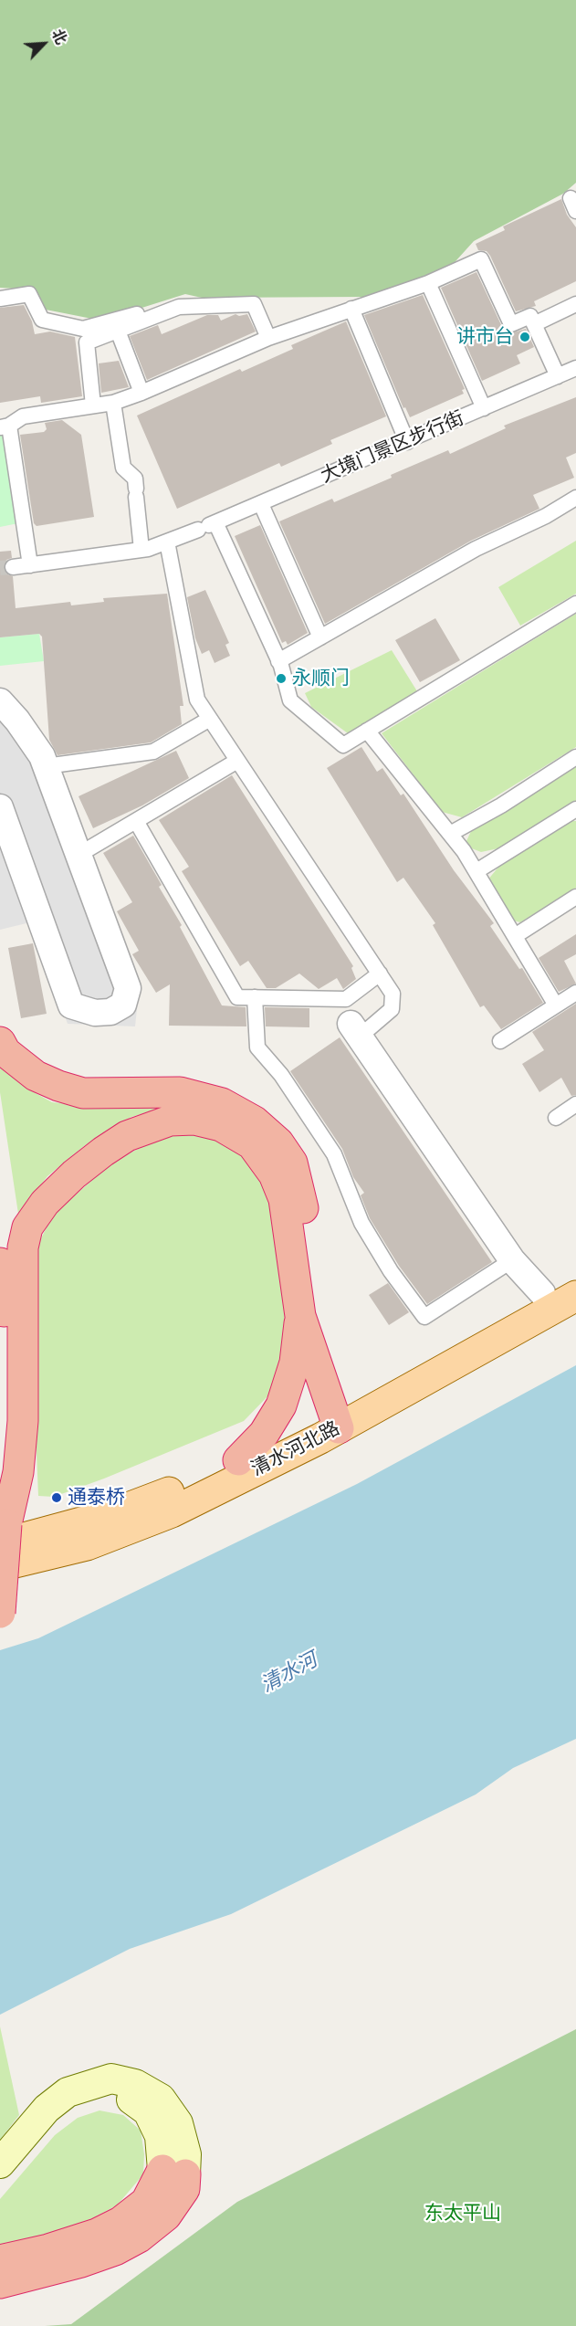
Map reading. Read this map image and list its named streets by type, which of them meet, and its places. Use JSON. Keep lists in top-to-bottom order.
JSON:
{
  "streets": {
    "main road": ["清水河北路"],
    "street": ["大境门景区步行街"]
  },
  "water": ["清水河"],
  "parks": ["东太平山"],
  "places": ["讲市台", "永顺门", "通泰桥"],
  "north": "top right"
}
